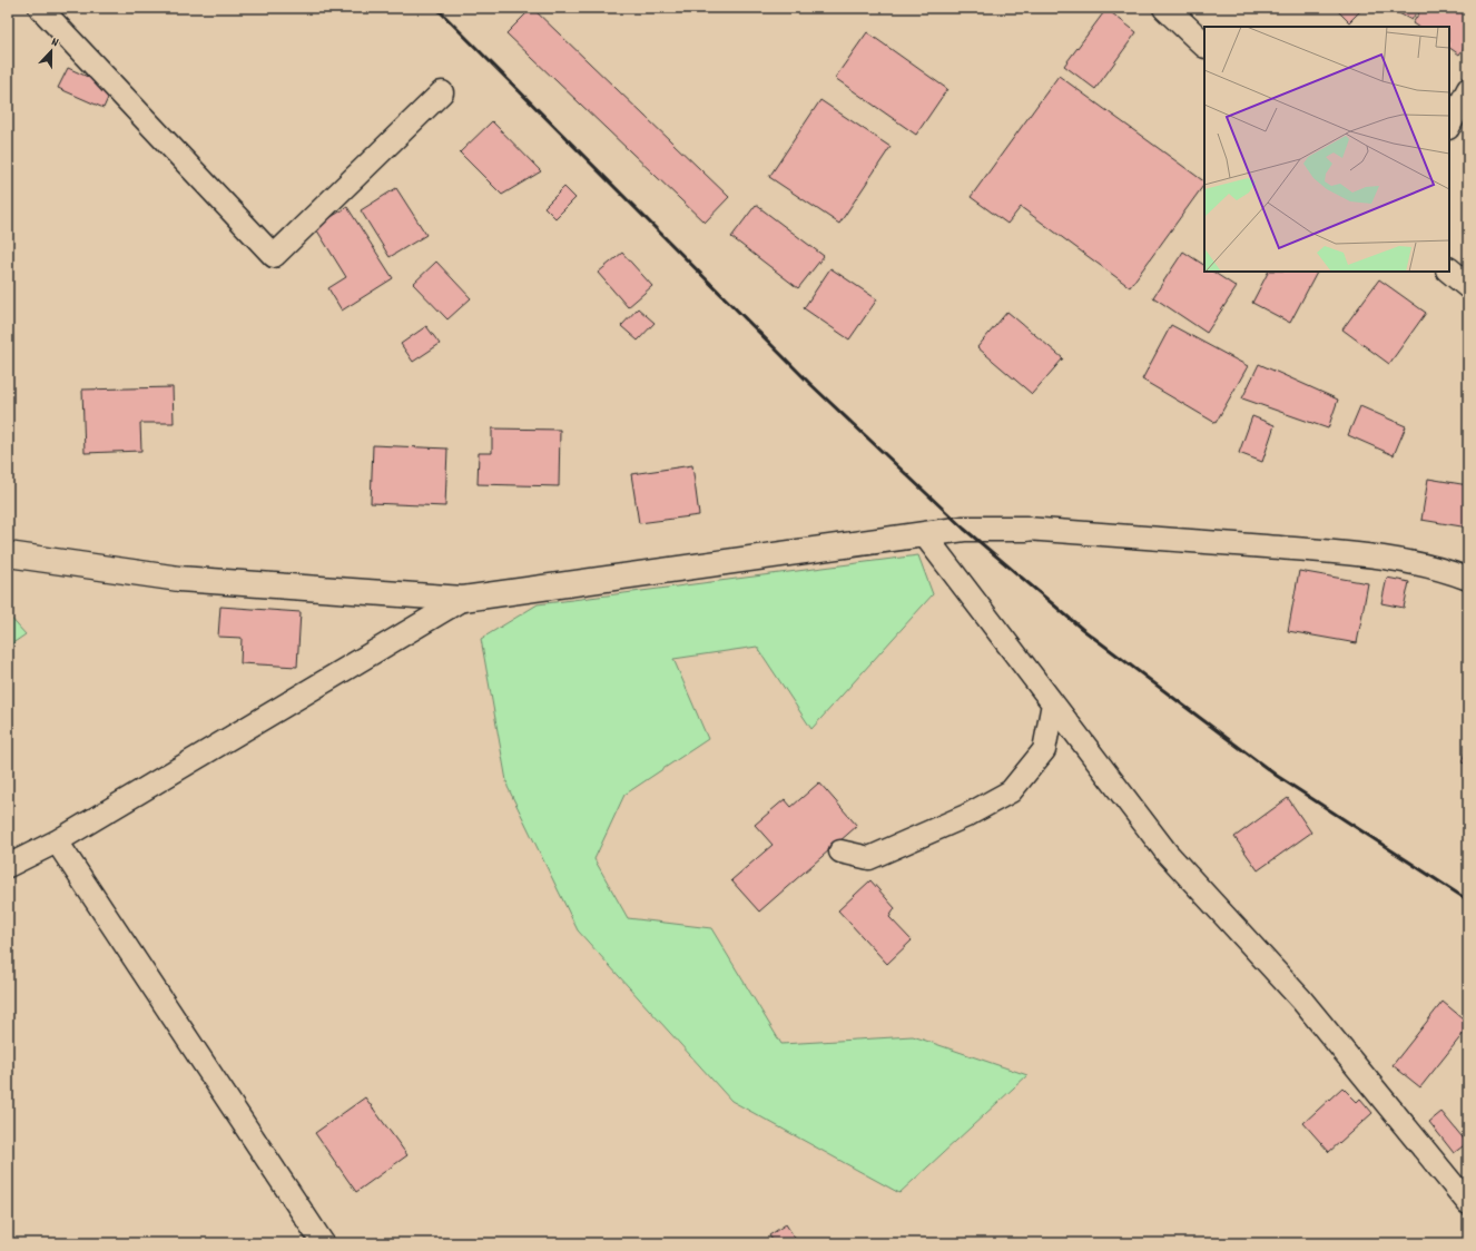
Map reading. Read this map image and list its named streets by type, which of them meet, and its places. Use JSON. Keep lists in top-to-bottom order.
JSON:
{
  "north": "top"
}
